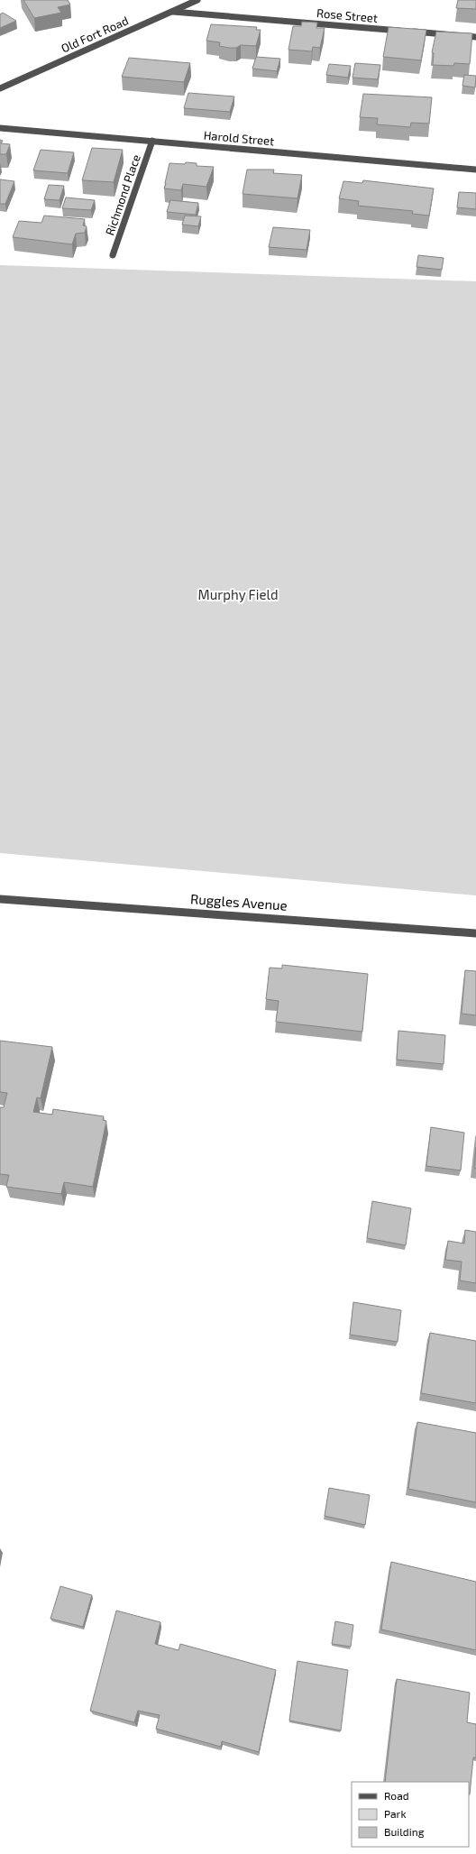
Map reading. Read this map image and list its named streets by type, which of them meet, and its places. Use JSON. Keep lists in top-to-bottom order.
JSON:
{
  "streets": {
    "street": [
      "Rose Street",
      "Old Fort Road",
      "Harold Street",
      "Richmond Place",
      "Ruggles Avenue"
    ]
  },
  "crossings": [
    ["Rose Street", "Old Fort Road"],
    ["Harold Street", "Richmond Place"]
  ],
  "parks": ["Murphy Field"],
  "legend": ["Road", "Park", "Building"]
}
